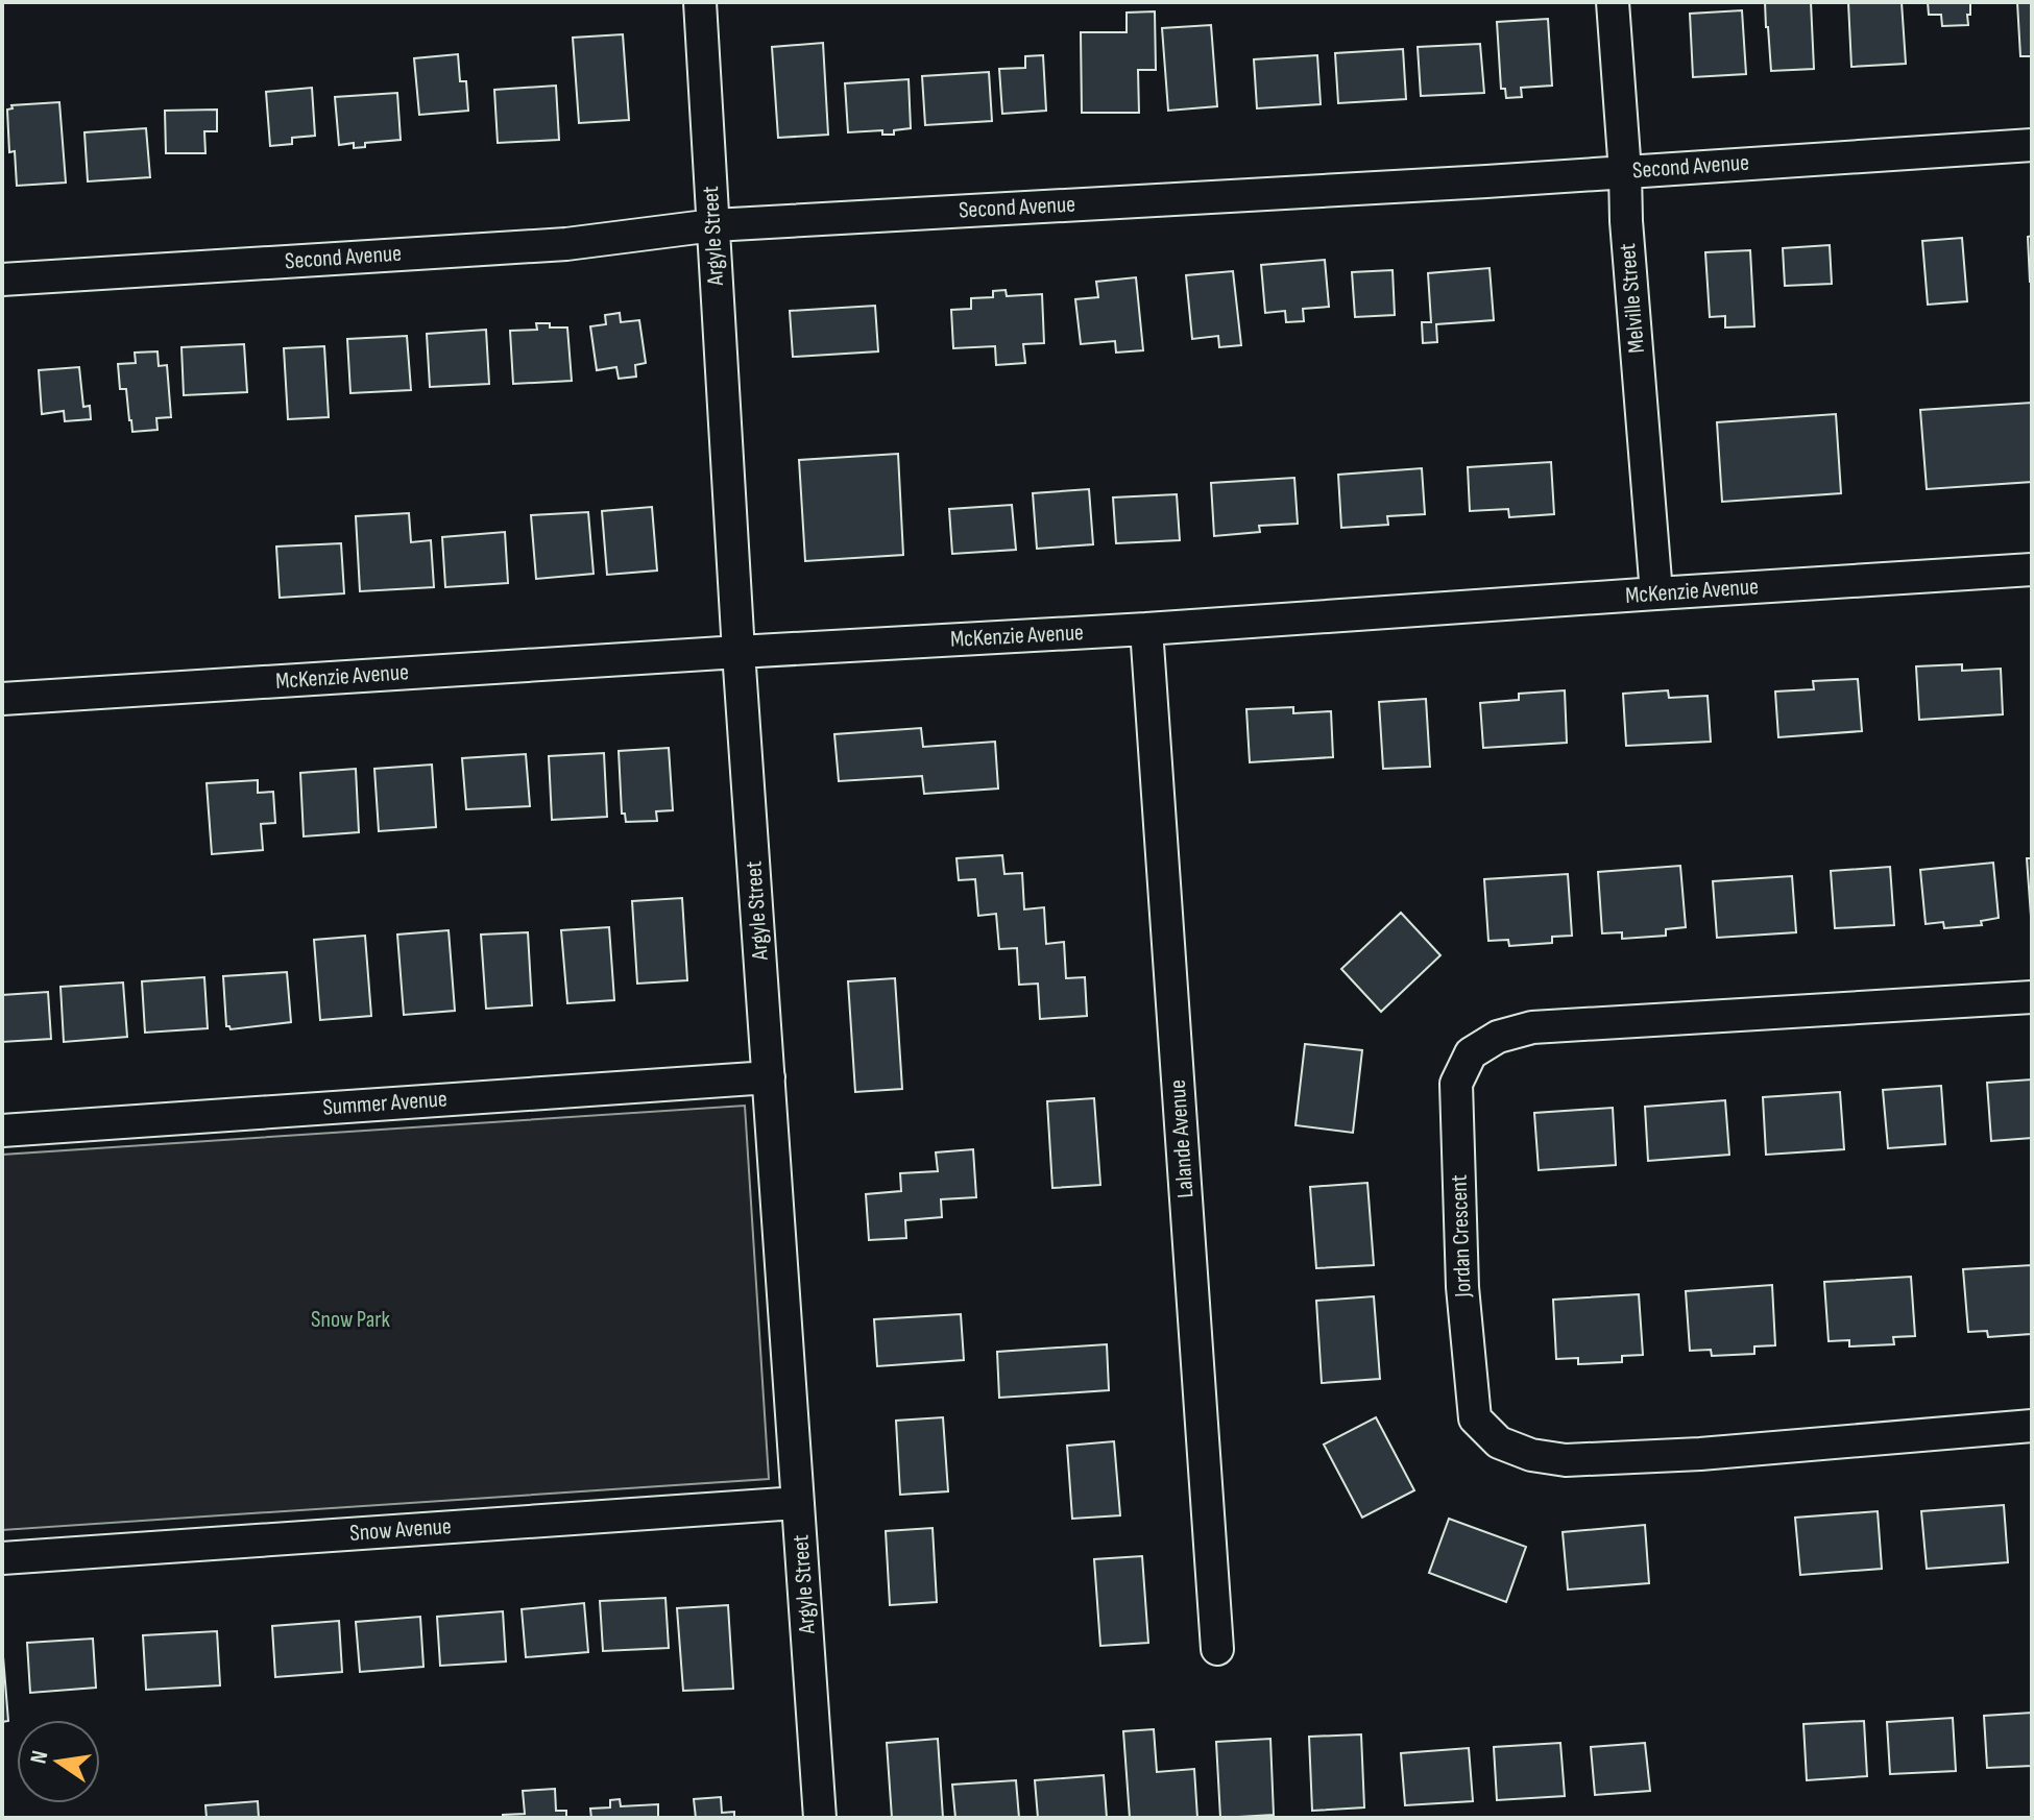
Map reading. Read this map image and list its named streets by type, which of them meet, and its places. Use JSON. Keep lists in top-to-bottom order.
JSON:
{
  "streets": {
    "street": [
      "Second Avenue",
      "Argyle Street",
      "Melville Street",
      "McKenzie Avenue",
      "Summer Avenue",
      "Lalande Avenue",
      "Jordan Crescent",
      "Snow Avenue"
    ]
  },
  "crossings": [
    ["Second Avenue", "Argyle Street"],
    ["Second Avenue", "Melville Street"],
    ["Argyle Street", "McKenzie Avenue"],
    ["Argyle Street", "Summer Avenue"],
    ["Argyle Street", "Snow Avenue"],
    ["Melville Street", "McKenzie Avenue"],
    ["McKenzie Avenue", "Lalande Avenue"]
  ],
  "parks": ["Snow Park"],
  "north": "left"
}
